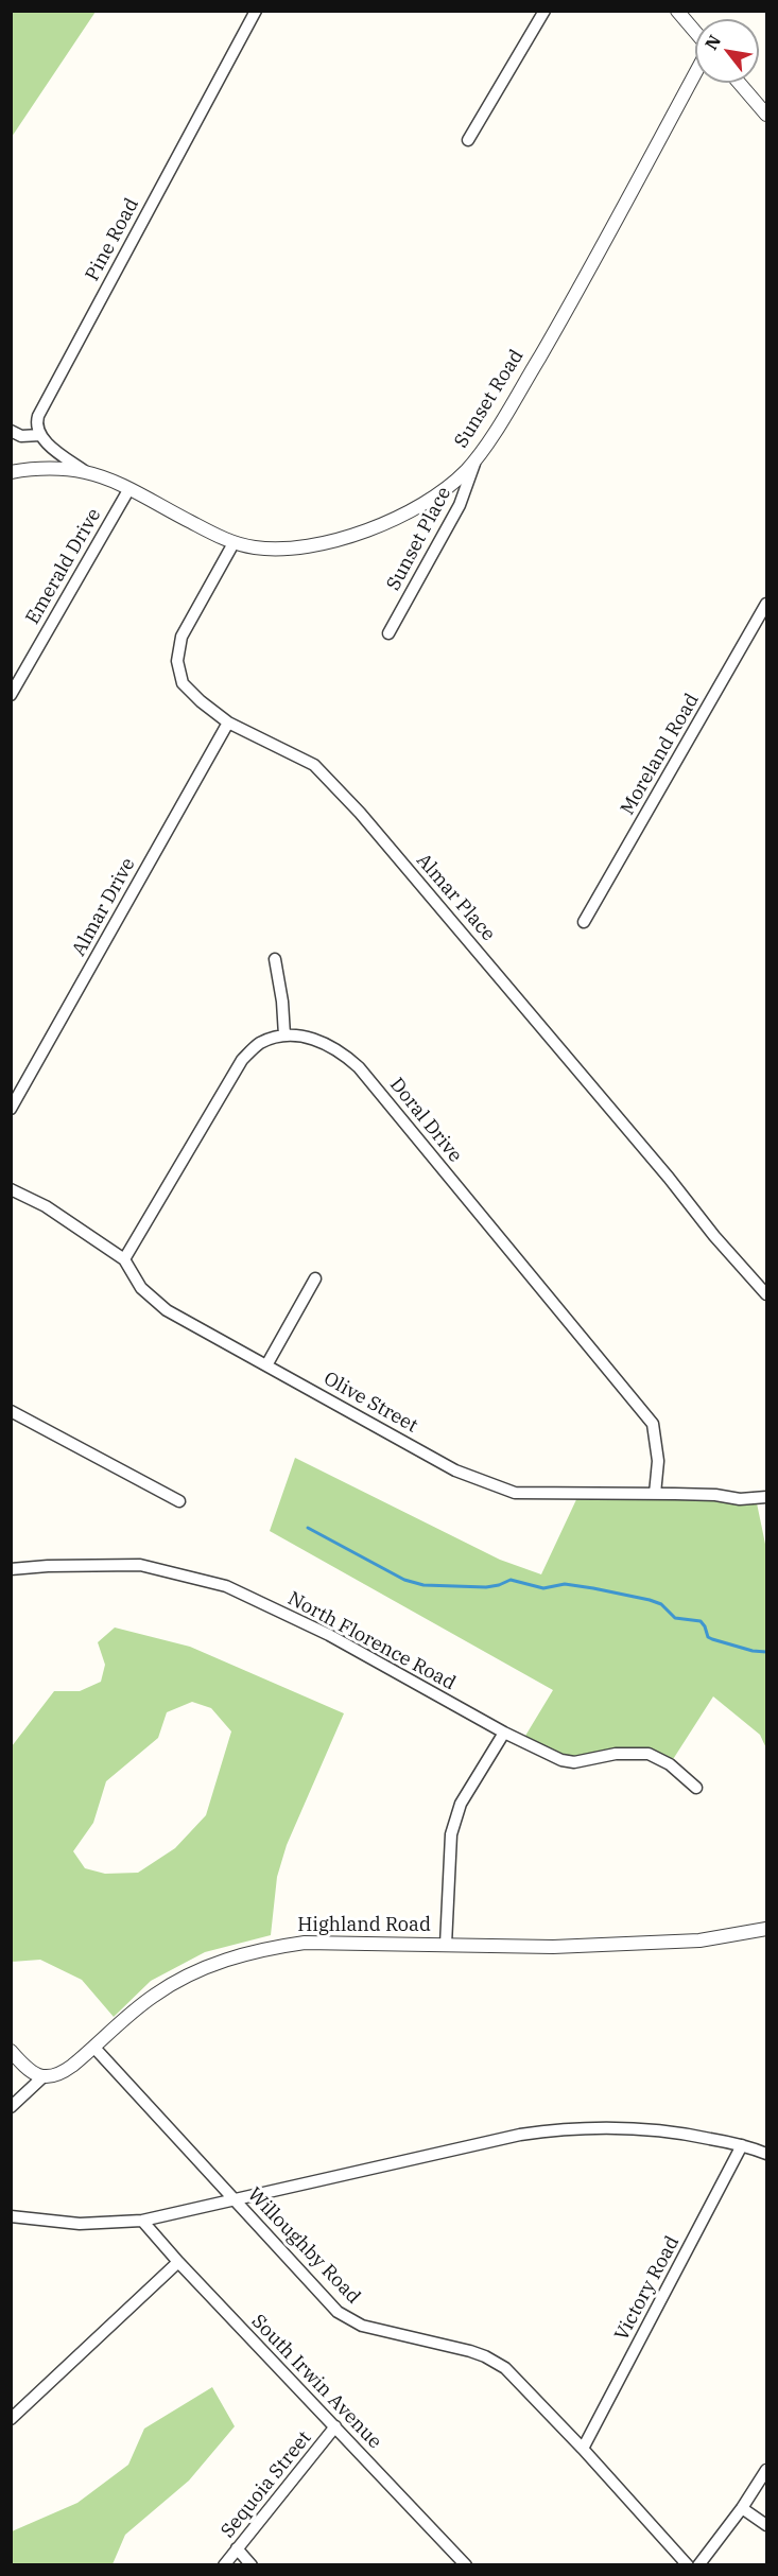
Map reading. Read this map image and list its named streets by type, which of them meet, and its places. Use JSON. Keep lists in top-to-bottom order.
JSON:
{
  "streets": {
    "street": [
      "Pine Road",
      "Sunset Road",
      "Sunset Place",
      "Emerald Drive",
      "Moreland Road",
      "Almar Place",
      "Almar Drive",
      "Doral Drive",
      "Olive Street",
      "North Florence Road",
      "Highland Road",
      "Willoughby Road",
      "Victory Road",
      "South Irwin Avenue",
      "Sequoia Street"
    ]
  },
  "crossings": [
    ["Sunset Road", "Sunset Place"],
    ["Sunset Road", "Emerald Drive"],
    ["Sunset Road", "Almar Place"],
    ["Almar Place", "Almar Drive"],
    ["Doral Drive", "Olive Street"],
    ["Highland Road", "Willoughby Road"],
    ["Willoughby Road", "Victory Road"],
    ["South Irwin Avenue", "Sequoia Street"]
  ],
  "north": "top left"
}
